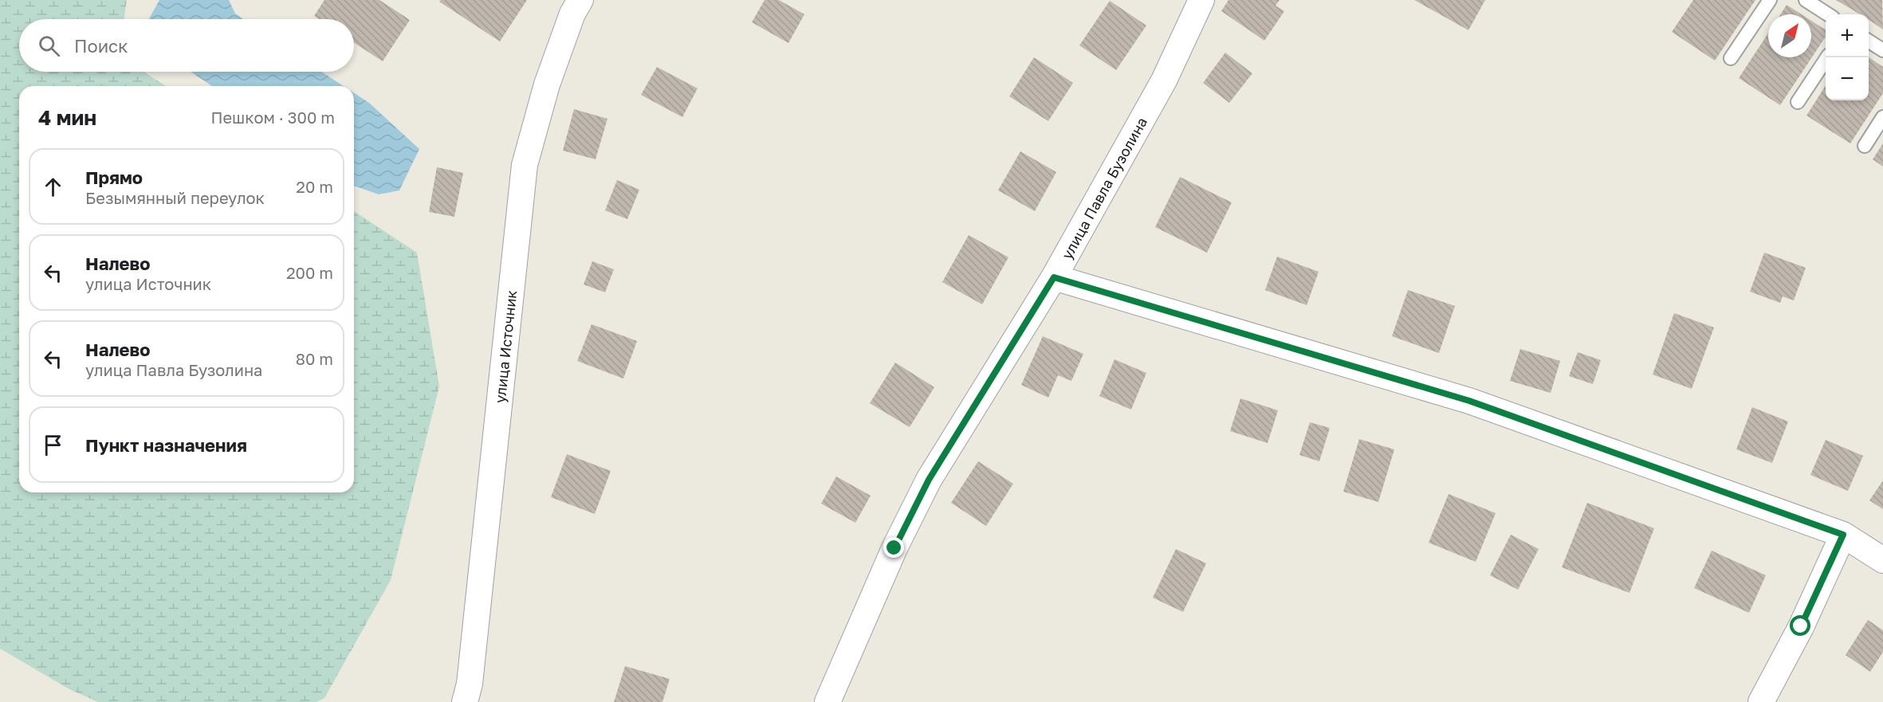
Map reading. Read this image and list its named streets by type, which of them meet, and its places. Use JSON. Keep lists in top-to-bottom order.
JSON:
{
  "streets": {
    "street": ["улица Павла Бузолина", "улица Источник"]
  },
  "north": "top right",
  "page": {
    "map_buttons": ["+", "−"],
    "search": "Поиск",
    "heading": ["4 мин", "Пешком · 300 m"],
    "list": [
      ["Прямо", "Безымянный переулок", "20 m"],
      ["Налево", "улица Источник", "200 m"],
      ["Налево", "улица Павла Бузолина", "80 m"],
      "Пункт назначения"
    ]
  }
}
